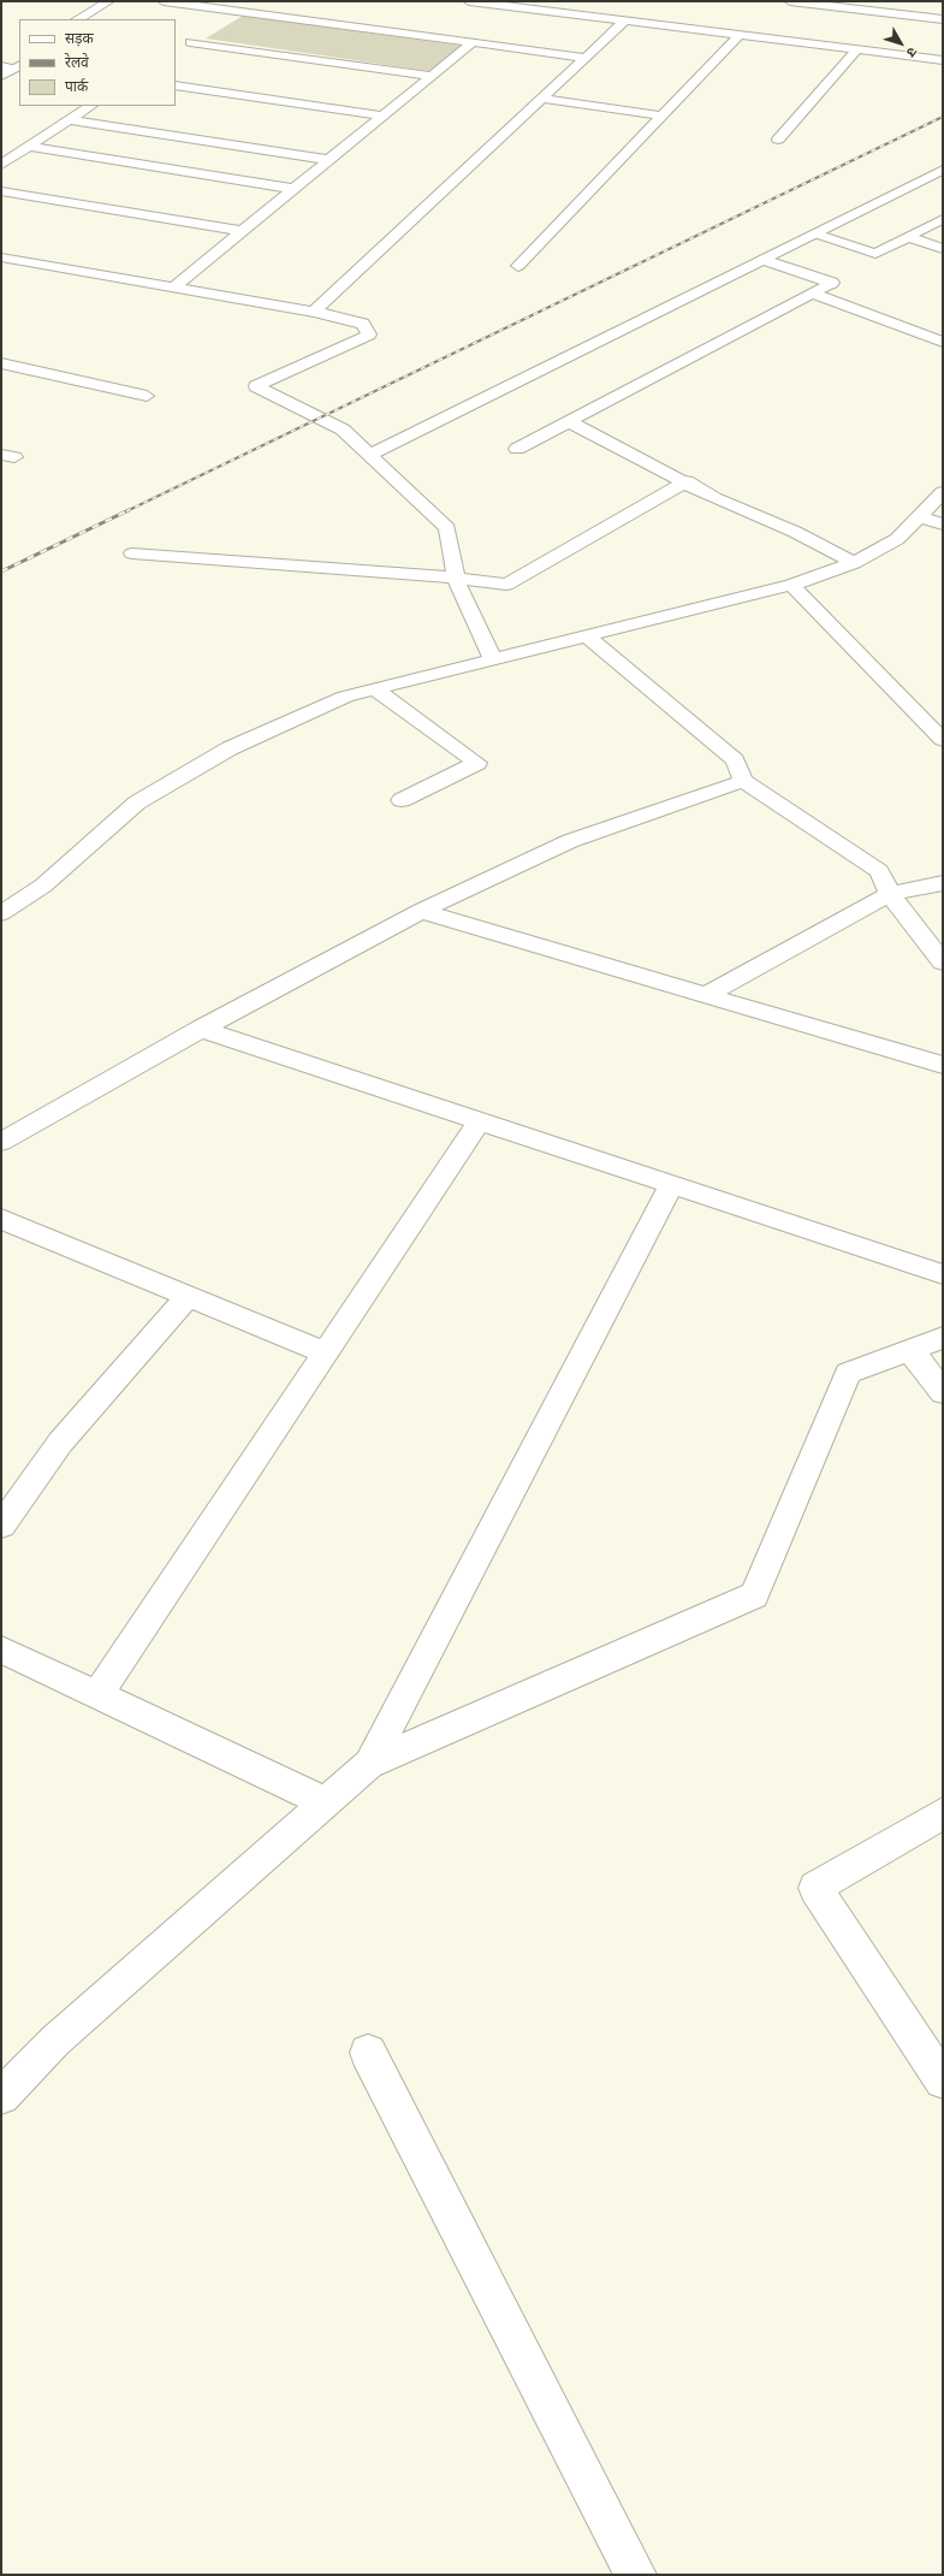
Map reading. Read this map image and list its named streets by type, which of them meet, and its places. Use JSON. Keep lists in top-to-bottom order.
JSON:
{
  "legend": ["सड़क", "रेलवे", "पार्क"],
  "north": "bottom right"
}
